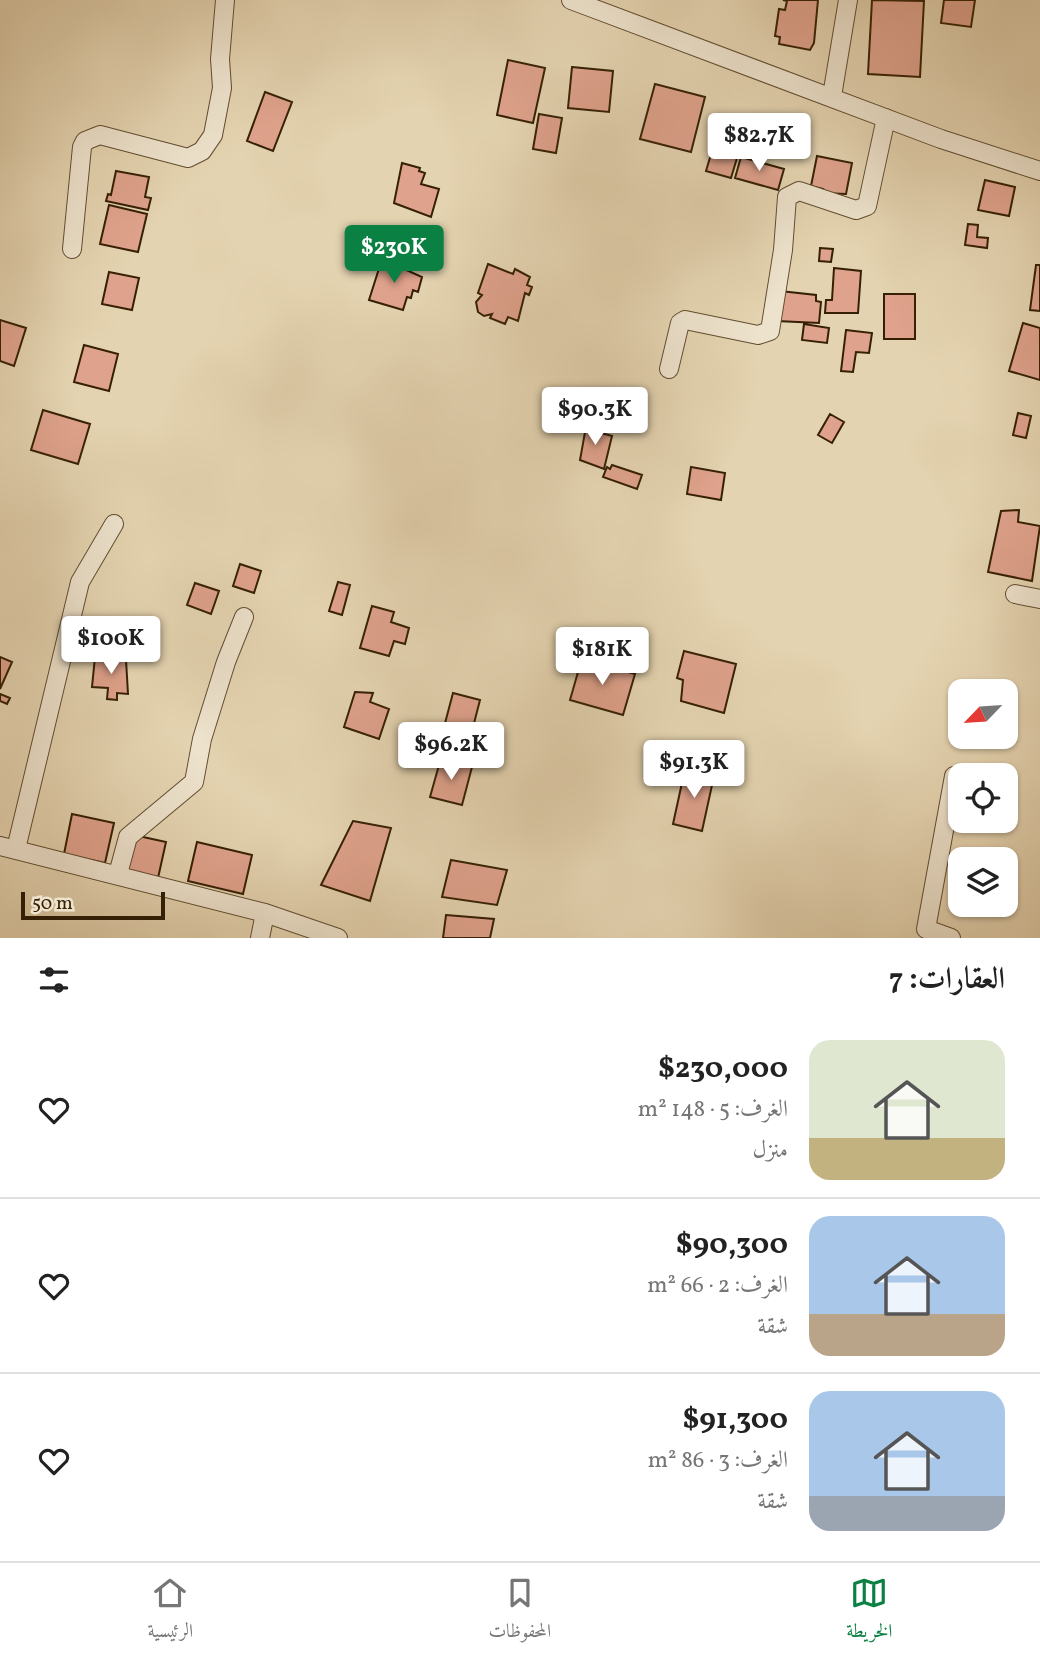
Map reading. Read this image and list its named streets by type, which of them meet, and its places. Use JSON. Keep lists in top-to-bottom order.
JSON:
{
  "scale_bar": "50 m",
  "north": "bottom left",
  "page": {
    "price": [
      "$82.7K",
      "$230K",
      "$90.3K",
      "$100K",
      "$181K",
      "$96.2K",
      "$91.3K"
    ],
    "scale": "50 m",
    "heading": "العقارات: 7",
    "list": [
      {
        "name": "$230,000",
        "note": "الغرف: 5 · 148 m² · منزل"
      },
      {
        "name": "$90,300",
        "note": "الغرف: 2 · 66 m² · شقة"
      },
      {
        "name": "$91,300",
        "note": "الغرف: 3 · 86 m² · شقة"
      }
    ],
    "tabs": ["الخريطة", "المحفوظات", "الرئيسية"]
  }
}
